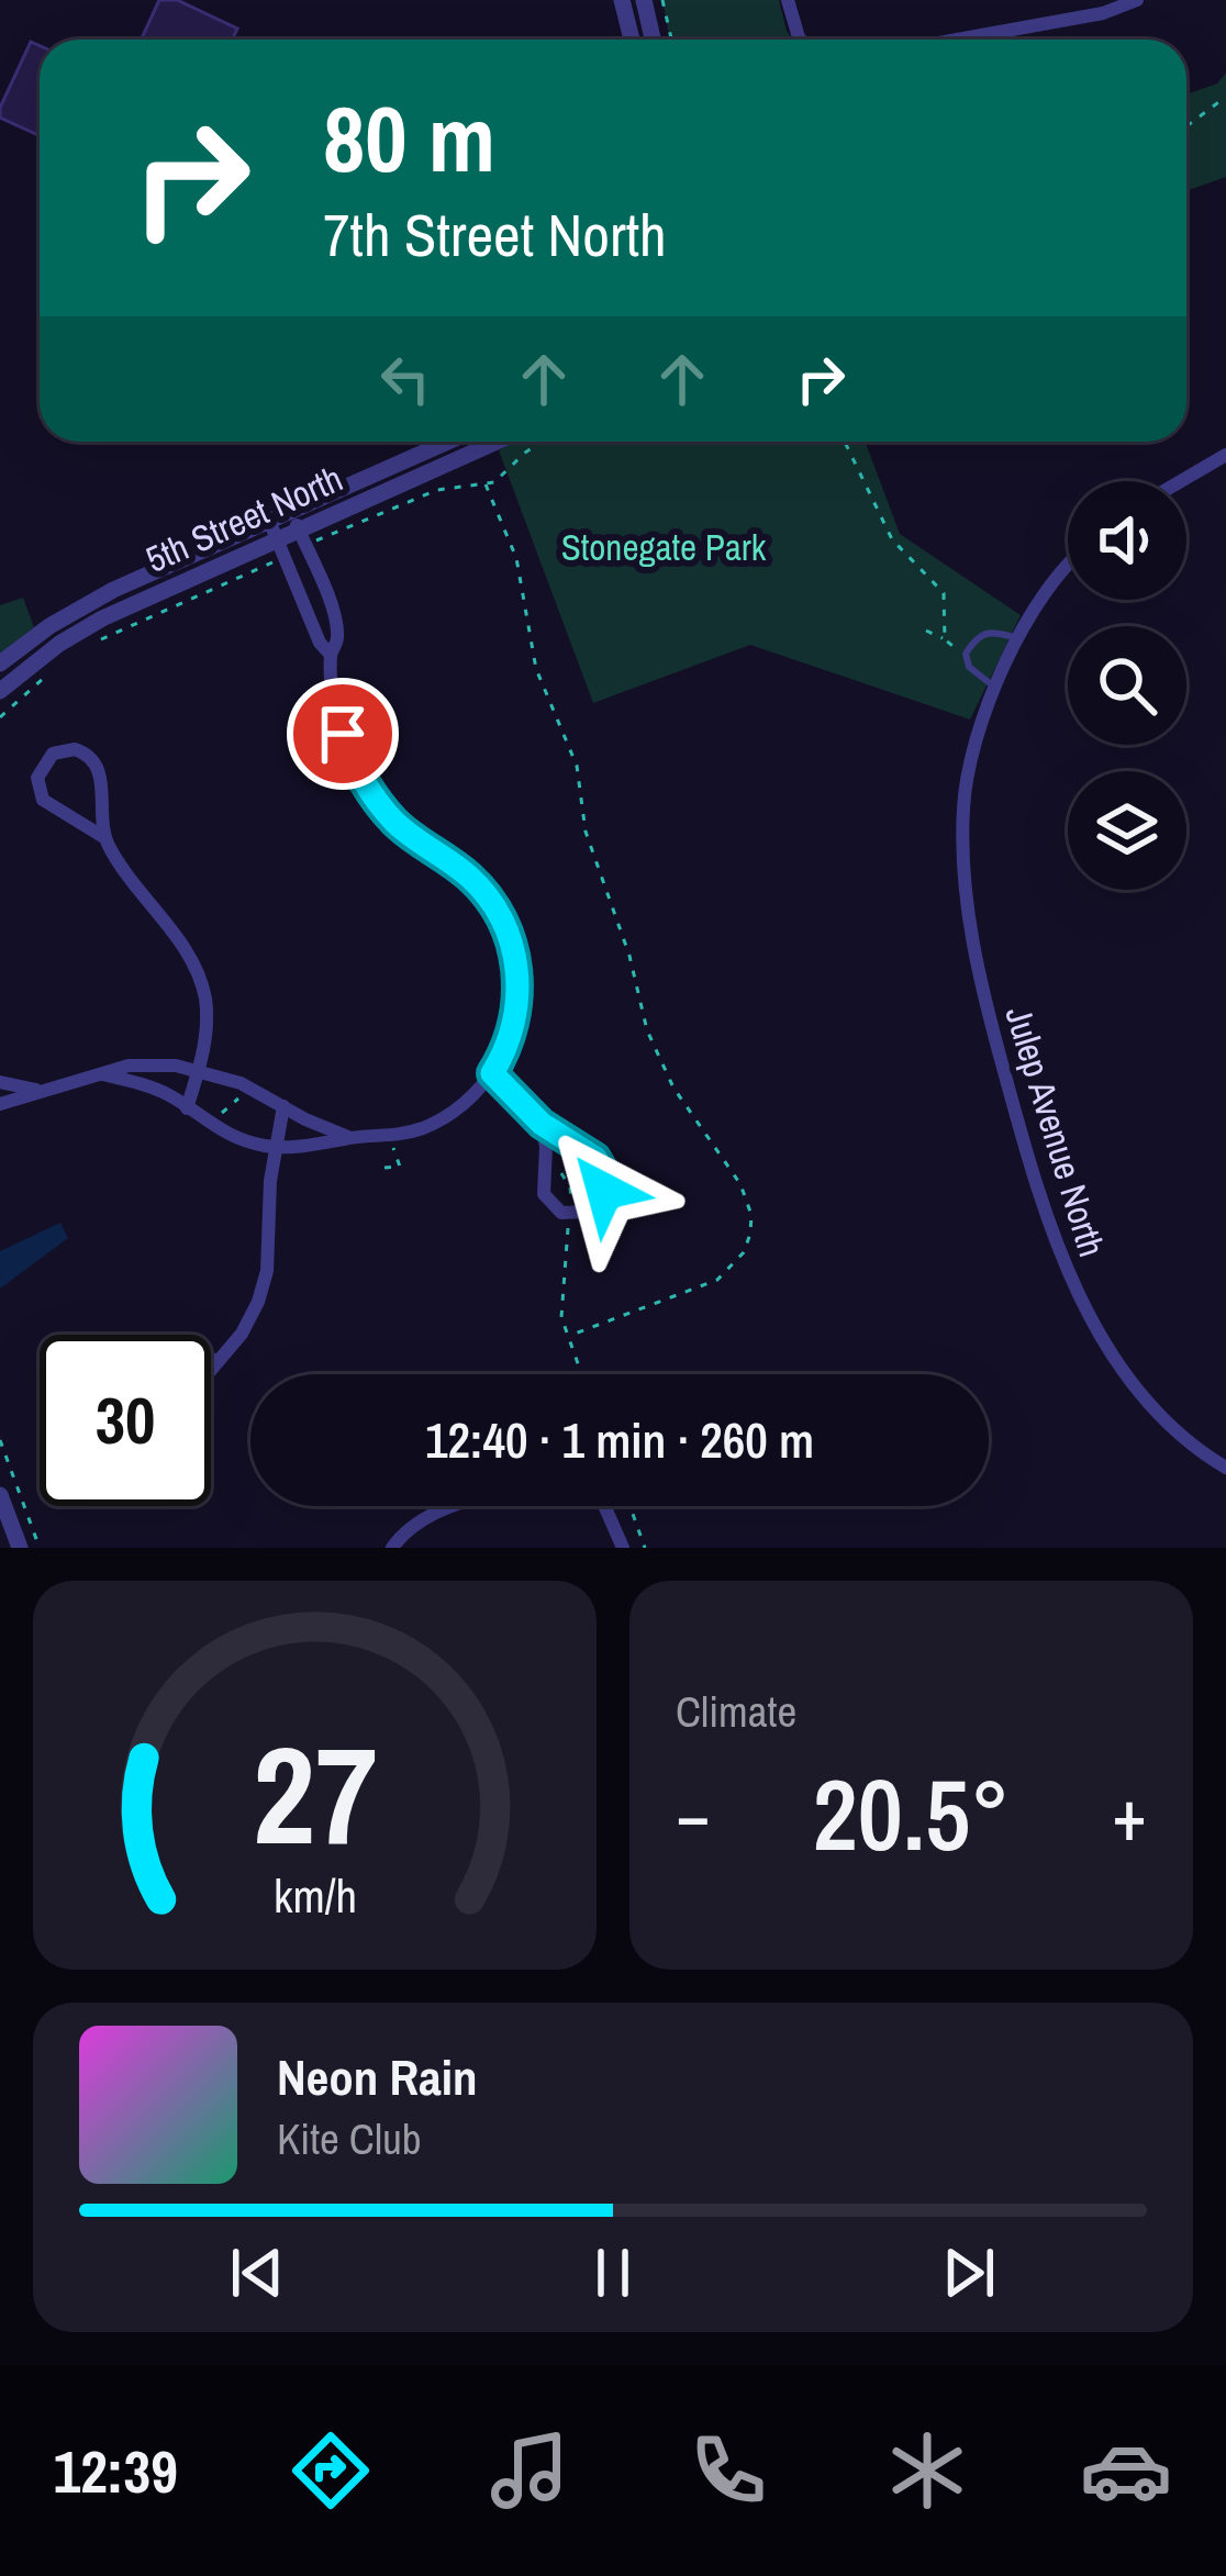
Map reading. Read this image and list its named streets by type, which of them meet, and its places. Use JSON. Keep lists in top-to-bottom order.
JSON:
{
  "streets": {
    "street": ["5th Street North", "Julep Avenue North"]
  },
  "parks": ["Stonegate Park"],
  "page": {
    "turn": ["80 m", "7th Street North"],
    "limit": "30",
    "trip": "12:40 · 1 min · 260 m",
    "tile": "Climate",
    "heat": ["−", "20.5°", "+"],
    "song": ["Neon Rain", "Kite Club"],
    "tabs": "12:39",
    "gauge": ["27", "km/h"]
  }
}
